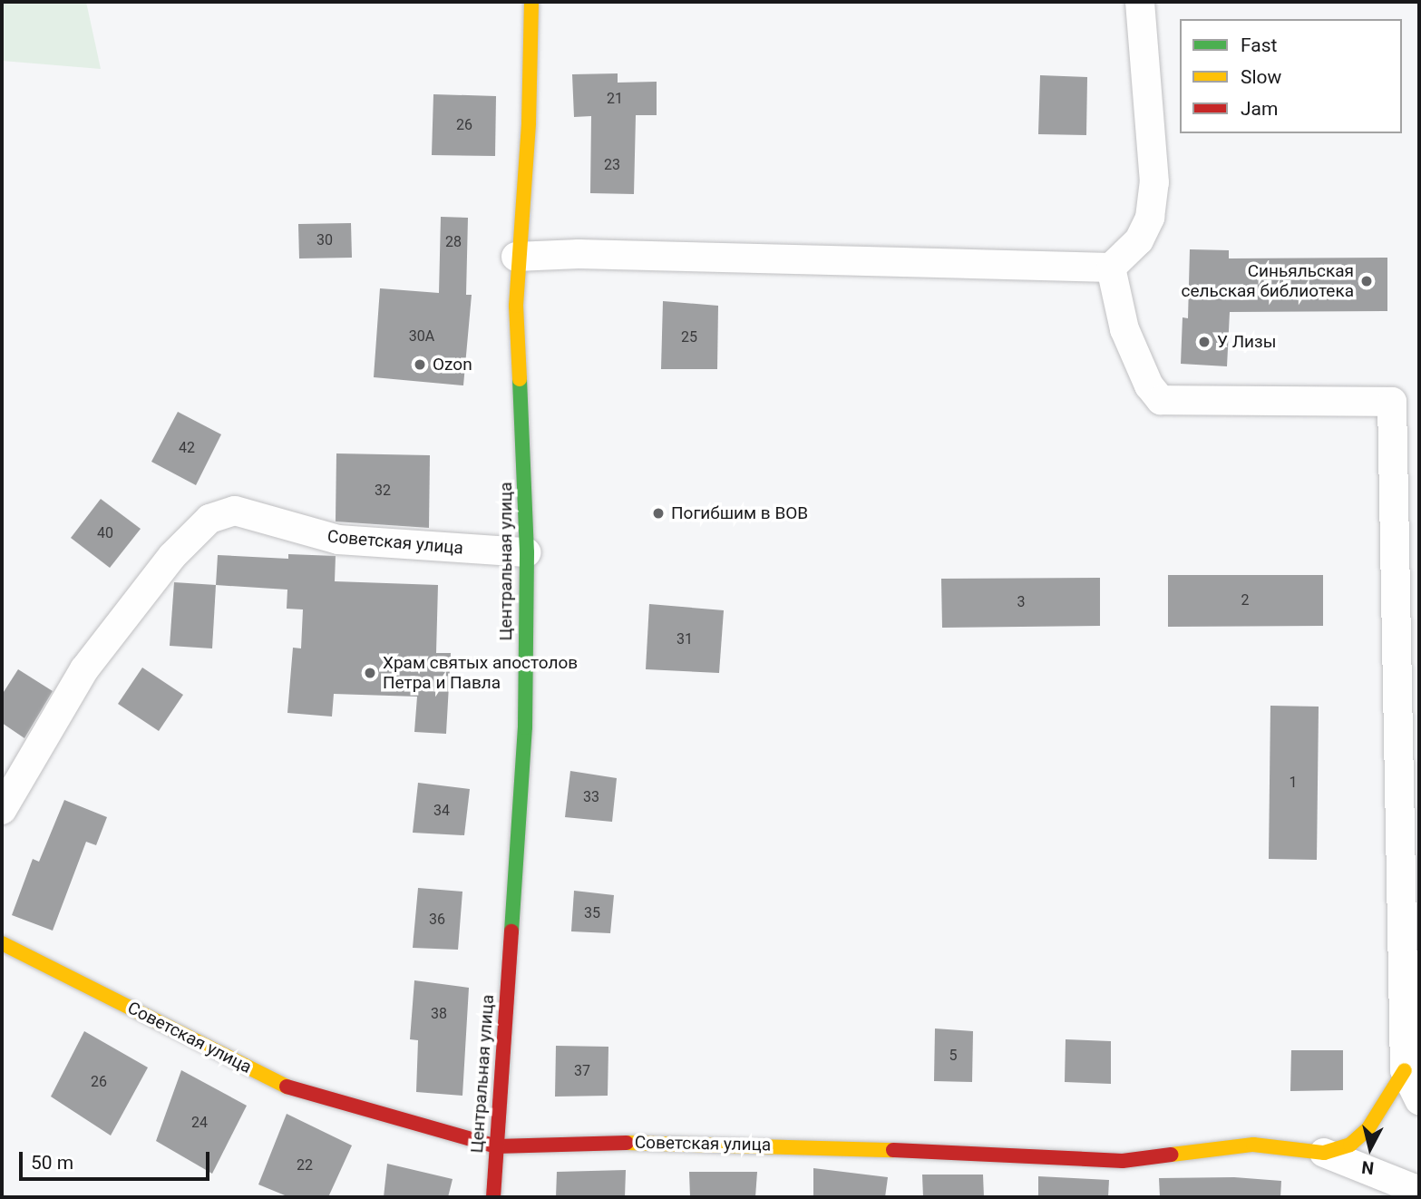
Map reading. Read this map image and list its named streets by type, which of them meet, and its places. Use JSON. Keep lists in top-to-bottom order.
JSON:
{
  "streets": {
    "street": ["Советская улица", "Центральная улица"]
  },
  "crossings": [
    ["Советская улица", "Центральная улица"]
  ],
  "places": [
    "Синьяльская сельская библиотека",
    "У Лизы",
    "Ozon",
    "Погибшим в ВОВ",
    "Храм святых апостолов Петра и Павла"
  ],
  "house_numbers": [
    "21",
    "26",
    "23",
    "30",
    "28",
    "30А",
    "25",
    "42",
    "32",
    "40",
    "2",
    "3",
    "31",
    "1",
    "33",
    "34",
    "35",
    "36",
    "38",
    "5",
    "37",
    "26",
    "24",
    "22"
  ],
  "legend": ["Fast", "Slow", "Jam"],
  "scale_bar": "50 m",
  "north": "bottom"
}
